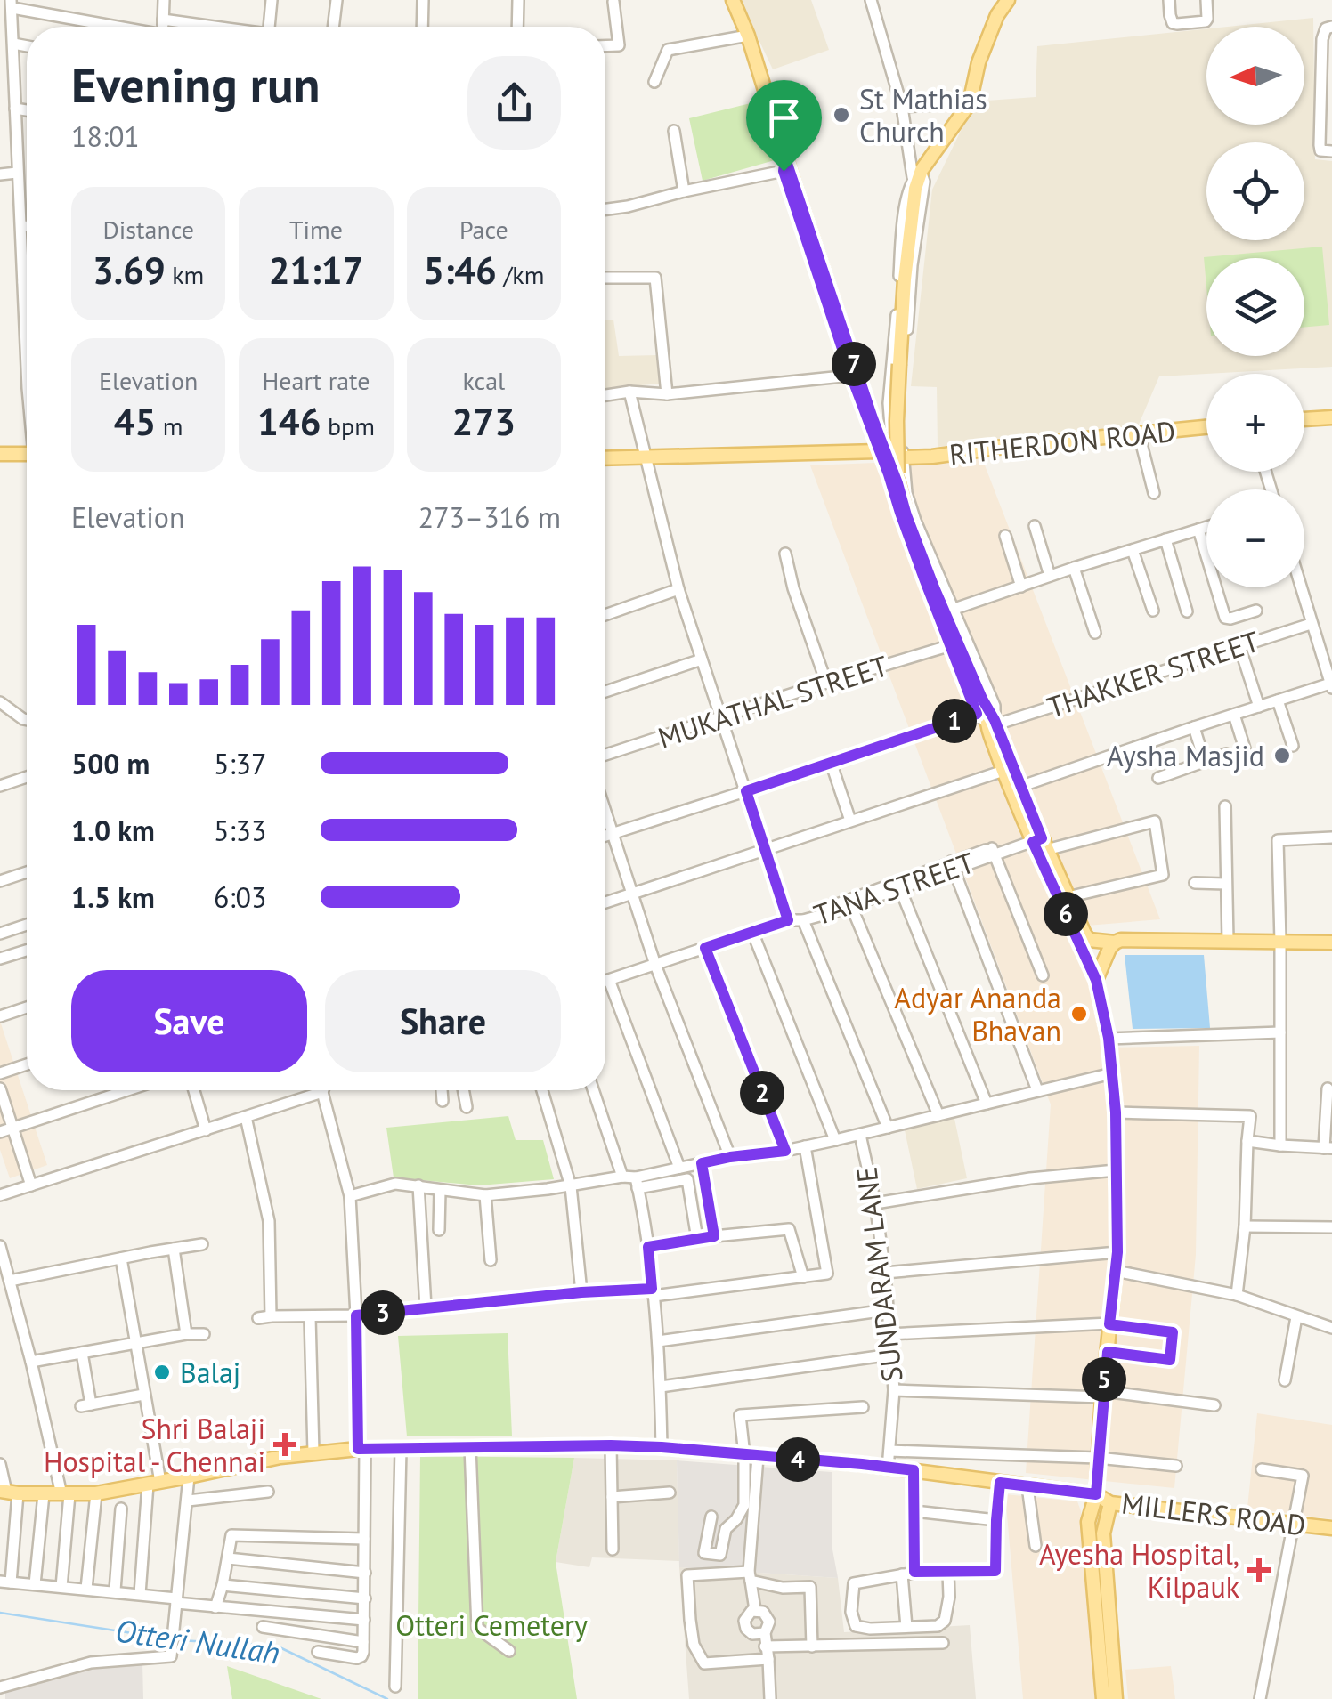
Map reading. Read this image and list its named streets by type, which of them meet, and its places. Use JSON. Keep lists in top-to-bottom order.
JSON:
{
  "streets": {
    "main road": ["RITHERDON ROAD", "MILLERS ROAD"],
    "street": [
      "THAKKER STREET",
      "MUKATHAL STREET",
      "TANA STREET",
      "SUNDARAM LANE"
    ]
  },
  "water": ["Otteri Nullah"],
  "parks": ["Otteri Cemetery"],
  "places": {
    "other": [
      "St Mathias Church",
      "Aysha Masjid",
      "Adyar Ananda Bhavan",
      "Balaj"
    ],
    "health": ["Shri Balaji Hospital - Chennai", "Ayesha Hospital, Kilpauk"]
  },
  "north": "left",
  "page": {
    "map_buttons": ["+", "−"],
    "heading": ["Evening run", "18:01"],
    "stats": [
      ["Distance", "3.69 km"],
      ["Time", "21:17"],
      ["Pace", "5:46 /km"],
      ["Elevation", "45 m"],
      ["Heart rate", "146 bpm"],
      ["kcal", "273"]
    ],
    "pins": [
      "7",
      "1",
      "6",
      "2",
      "3",
      "5",
      "4"
    ],
    "chart": ["Elevation", "273–316 m"],
    "list": [
      {
        "name": "500 m",
        "note": "5:37"
      },
      {
        "name": "1.0 km",
        "note": "5:33"
      },
      {
        "name": "1.5 km",
        "note": "6:03"
      }
    ],
    "buttons": ["Save", "Share"]
  }
}
